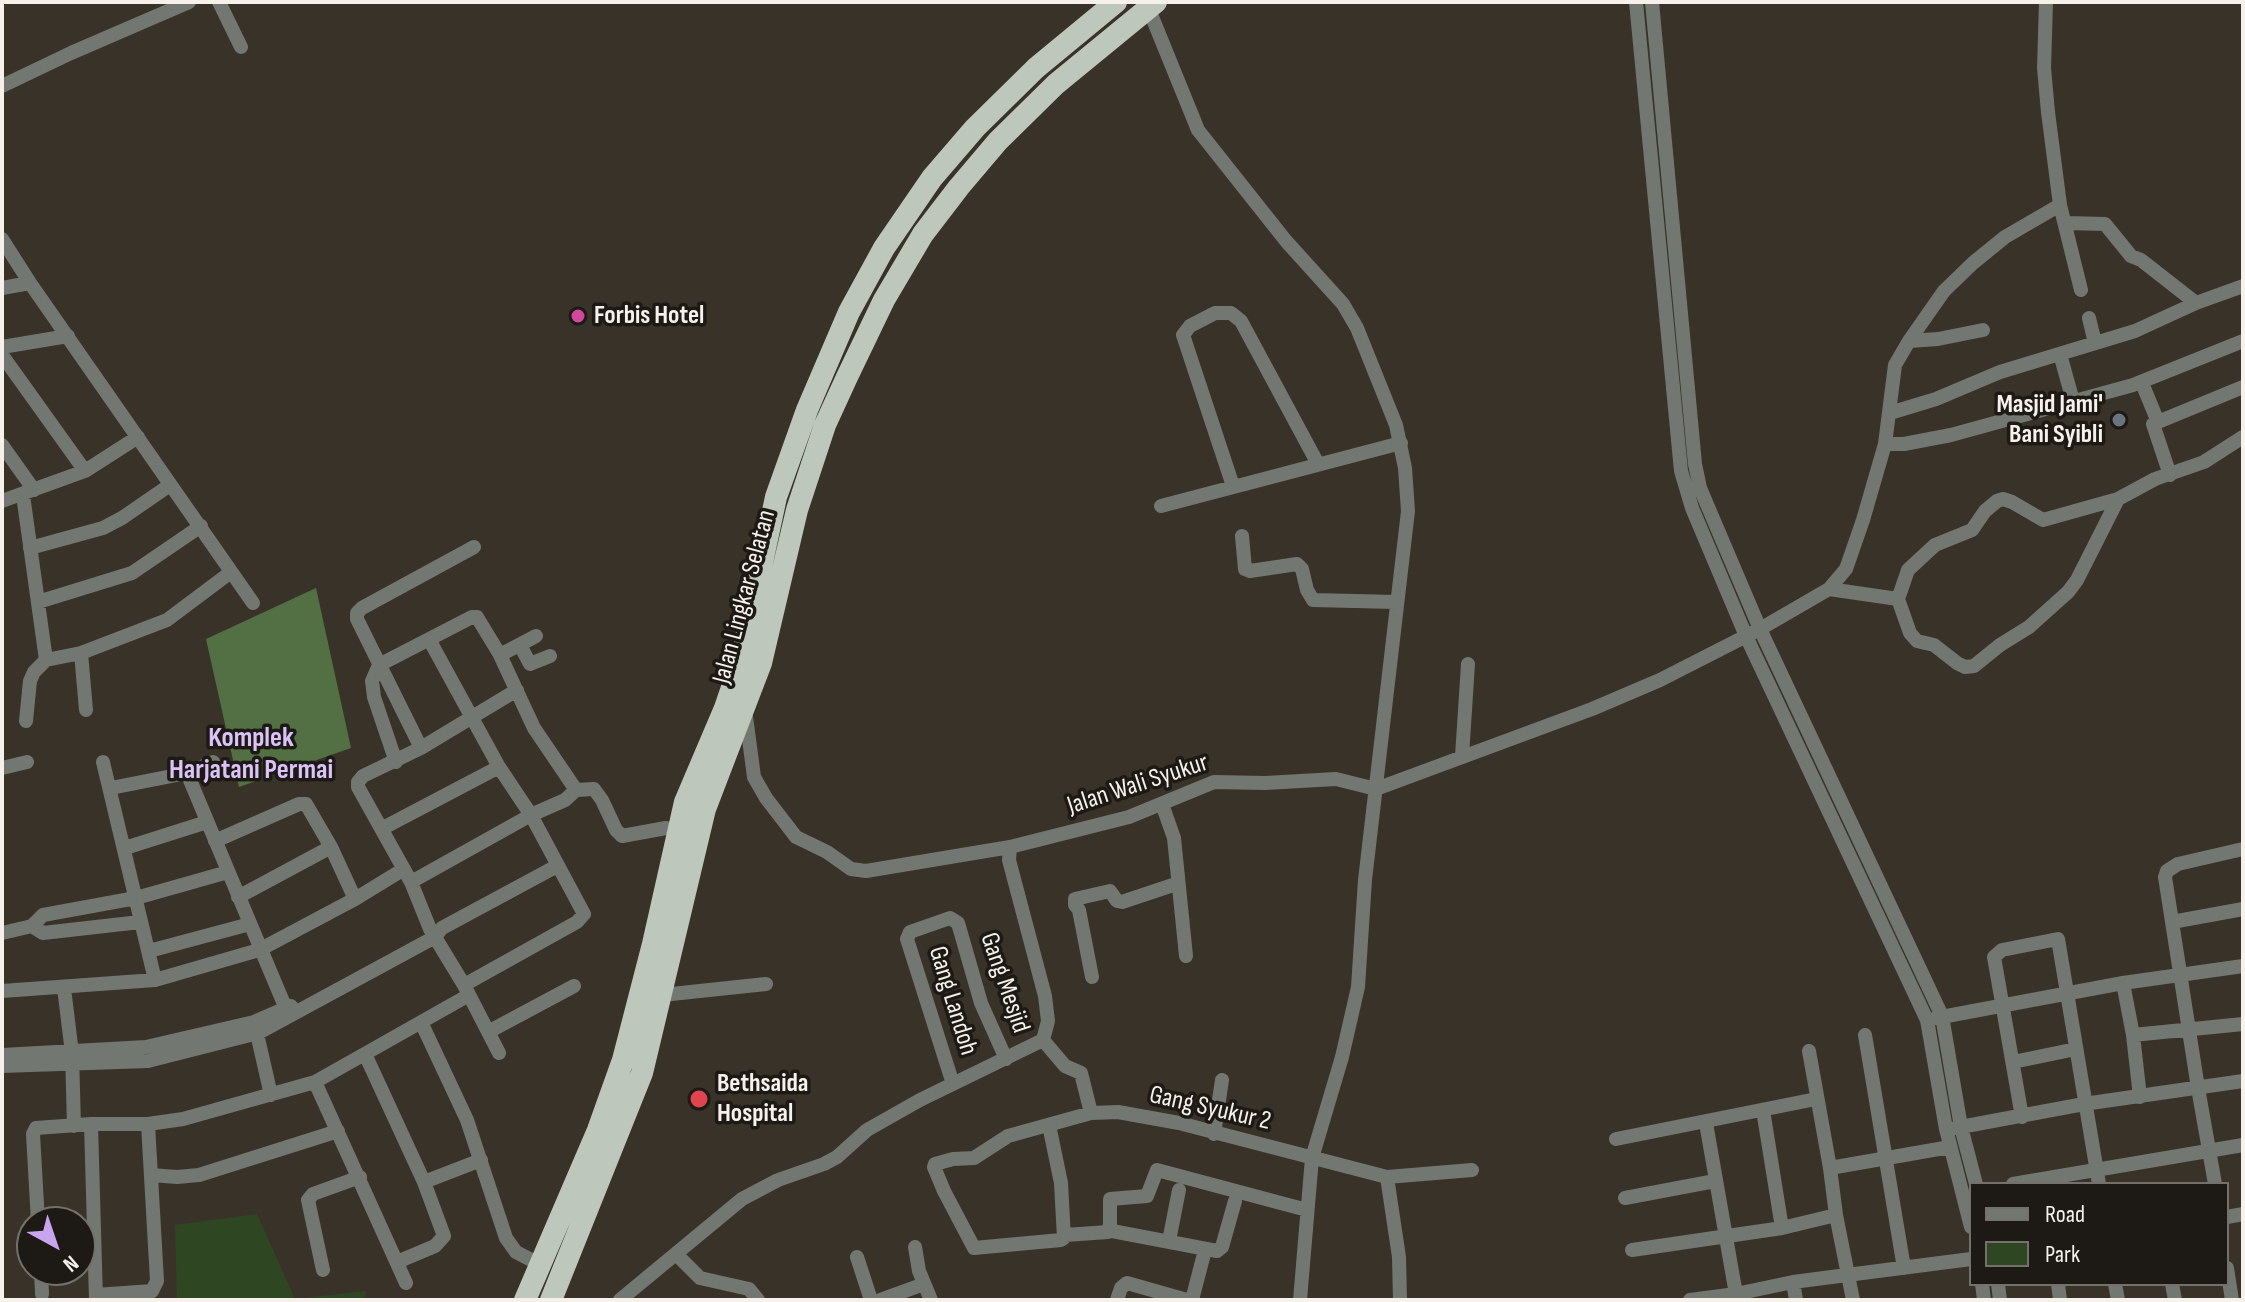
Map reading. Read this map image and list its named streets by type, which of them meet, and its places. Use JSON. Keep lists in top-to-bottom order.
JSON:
{
  "streets": {
    "highway": ["Jalan Lingkar Selatan"],
    "street": [
      "Jalan Wali Syukur",
      "Gang Mesjid",
      "Gang Landoh",
      "Gang Syukur 2"
    ]
  },
  "crossings": [
    ["Jalan Lingkar Selatan", "Jalan Wali Syukur"],
    ["Gang Mesjid", "Gang Landoh"]
  ],
  "districts": ["Komplek Harjatani Permai"],
  "places": ["Forbis Hotel", "Masjid Jami' Bani Syibli", "Bethsaida Hospital"],
  "legend": ["Road", "Park"],
  "north": "bottom right"
}
